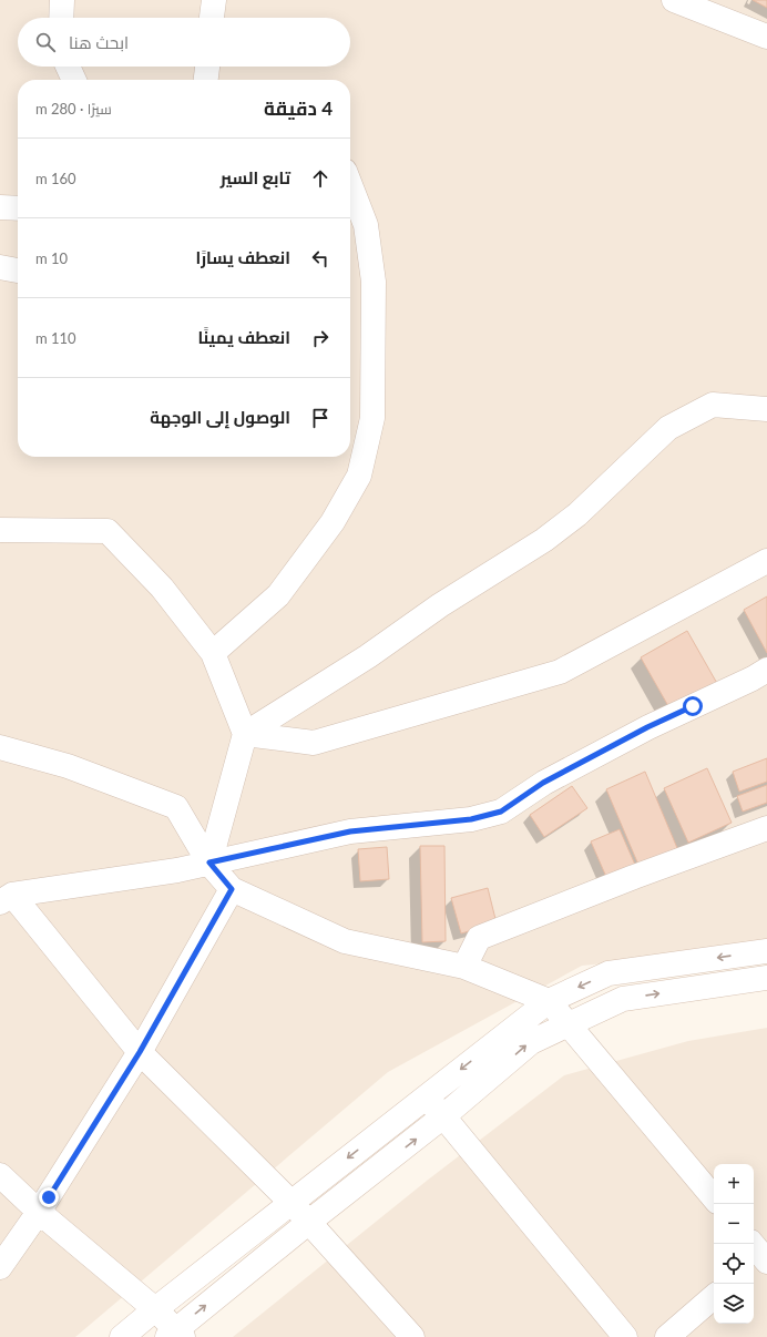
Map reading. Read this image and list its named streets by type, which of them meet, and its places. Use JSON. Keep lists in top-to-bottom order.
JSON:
{
  "page": {
    "search": "ابحث هنا",
    "heading": ["4 دقيقة", "سيرًا · 280 m"],
    "list": [
      ["تابع السير", "160 m"],
      ["انعطف يسارًا", "10 m"],
      ["انعطف يمينًا", "110 m"],
      "الوصول إلى الوجهة"
    ],
    "map_buttons": ["+", "−"]
  }
}
